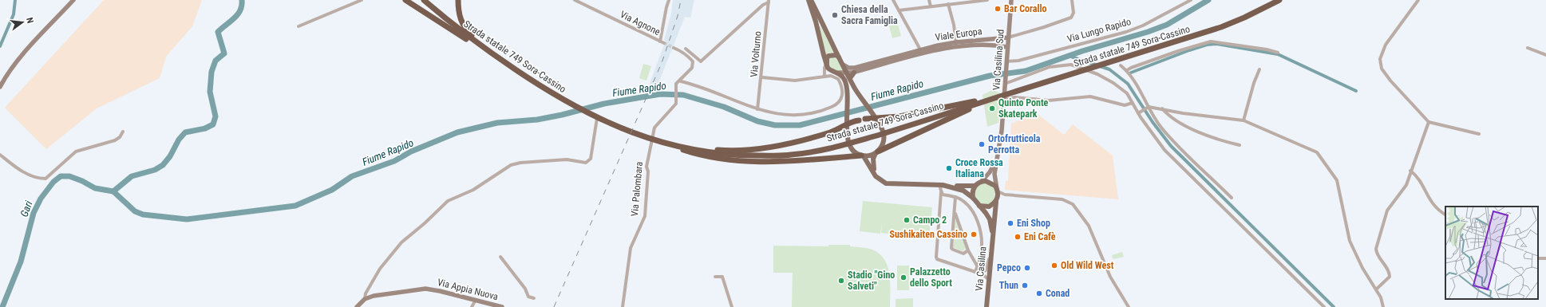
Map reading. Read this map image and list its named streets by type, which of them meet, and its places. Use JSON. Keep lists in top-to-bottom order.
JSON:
{
  "streets": {
    "highway": ["Strada statale 749 Sora-Cassino"],
    "main road": ["Via Casilina"],
    "street": [
      "Via Agnone",
      "Via Lungo Rapido",
      "Viale Europa",
      "Via Volturno",
      "Via Casilina Sud",
      "Via Palombara",
      "Via Appia Nuova"
    ]
  },
  "crossings": [
    ["Via Lungo Rapido", "Via Casilina Sud"],
    ["Viale Europa", "Via Casilina Sud"],
    ["Via Casilina Sud", "Via Casilina"]
  ],
  "water": ["Fiume Rapido", "Gari"],
  "places": [
    "Bar Corallo",
    "Chiesa della Sacra Famiglia",
    "Quinto Ponte Skatepark",
    "Ortofrutticola Perrotta",
    "Croce Rossa Italiana",
    "Campo 2",
    "Eni Shop",
    "Sushikaiten Cassino",
    "Eni Cafè",
    "Old Wild West",
    "Pepco",
    "Palazzetto dello Sport",
    "Stadio \"Gino Salveti\"",
    "Thun",
    "Conad"
  ],
  "north": "right"
}
